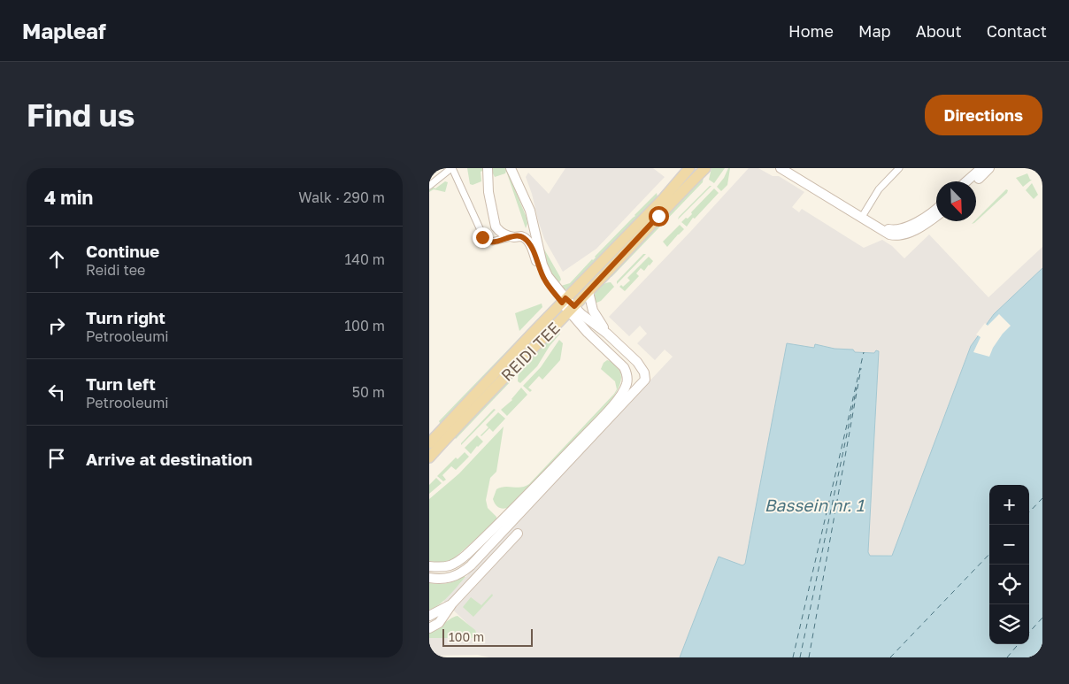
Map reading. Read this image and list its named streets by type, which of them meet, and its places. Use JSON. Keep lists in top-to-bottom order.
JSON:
{
  "streets": {
    "main road": ["REIDI TEE"]
  },
  "water": ["Bassein nr. 1"],
  "scale_bar": "100 m",
  "north": "bottom right",
  "page": {
    "header": "Mapleaf",
    "nav": [
      "Home",
      "Map",
      "About",
      "Contact"
    ],
    "buttons": "Directions",
    "title": "Find us",
    "heading": ["4 min", "Walk · 290 m"],
    "list": [
      ["Continue", "Reidi tee", "140 m"],
      ["Turn right", "Petrooleumi", "100 m"],
      ["Turn left", "Petrooleumi", "50 m"],
      "Arrive at destination"
    ],
    "map_buttons": ["+", "−"],
    "scale": "100 m"
  }
}
